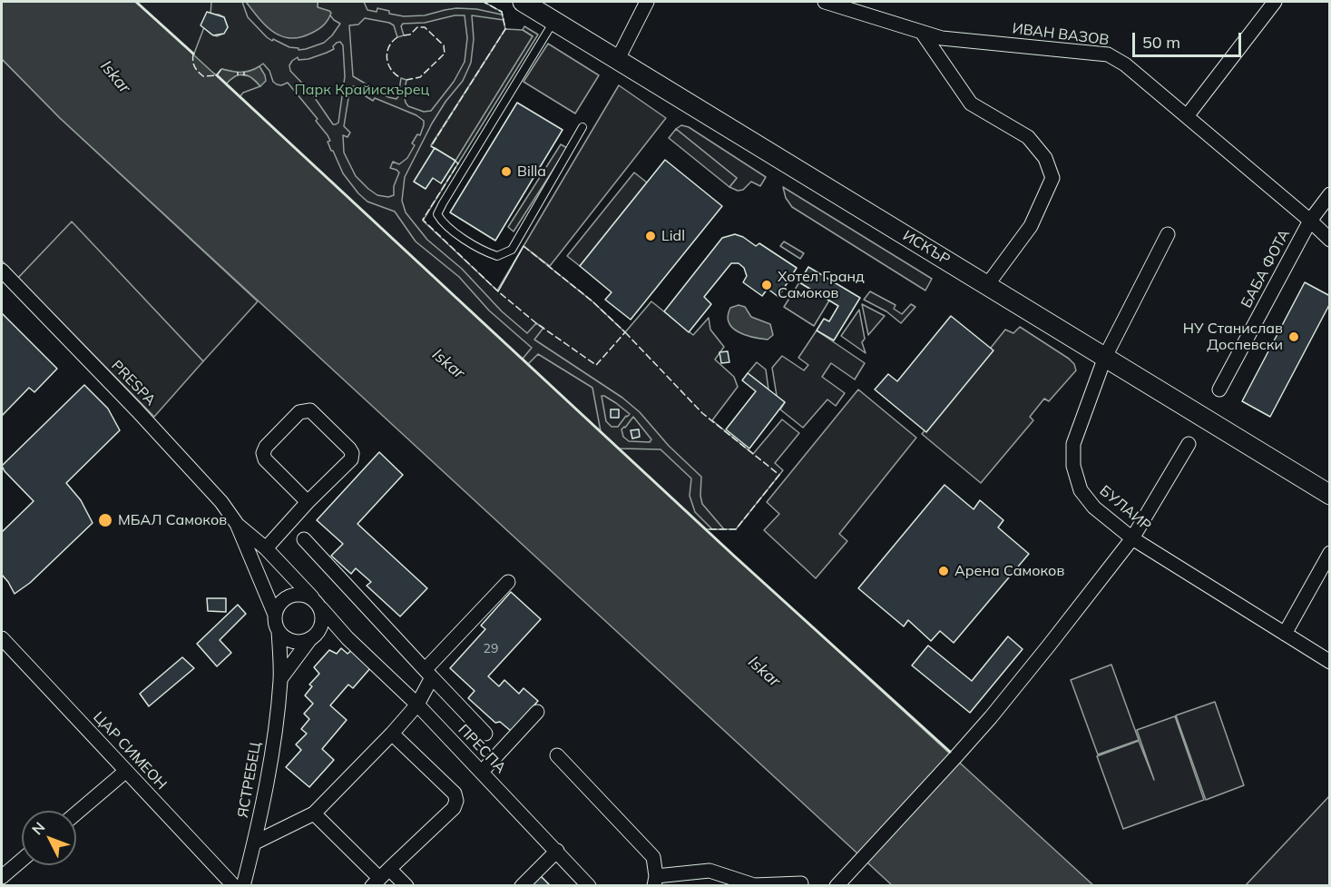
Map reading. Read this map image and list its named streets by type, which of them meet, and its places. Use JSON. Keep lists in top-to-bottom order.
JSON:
{
  "streets": {
    "main road": ["ИСКЪР"],
    "street": [
      "ИВАН ВАЗОВ",
      "БАБА ФОТА",
      "PRESPA",
      "БУЛАИР",
      "ПРЕСПА",
      "ЦАР СИМЕОН",
      "ЯСТРЕБЕЦ"
    ]
  },
  "crossings": [
    ["ИВАН ВАЗОВ", "БАБА ФОТА"],
    ["ИСКЪР", "БУЛАИР"],
    ["PRESPA", "ПРЕСПА"],
    ["ПРЕСПА", "ЯСТРЕБЕЦ"]
  ],
  "water": ["Iskar"],
  "parks": ["Парк Крайискърец"],
  "places": [
    "Billa",
    "Lidl",
    "Хотел Гранд Самоков",
    "НУ Станислав Доспевски",
    "МБАЛ Самоков",
    "Арена Самоков"
  ],
  "house_numbers": ["29"],
  "scale_bar": "50 m",
  "north": "top left"
}
